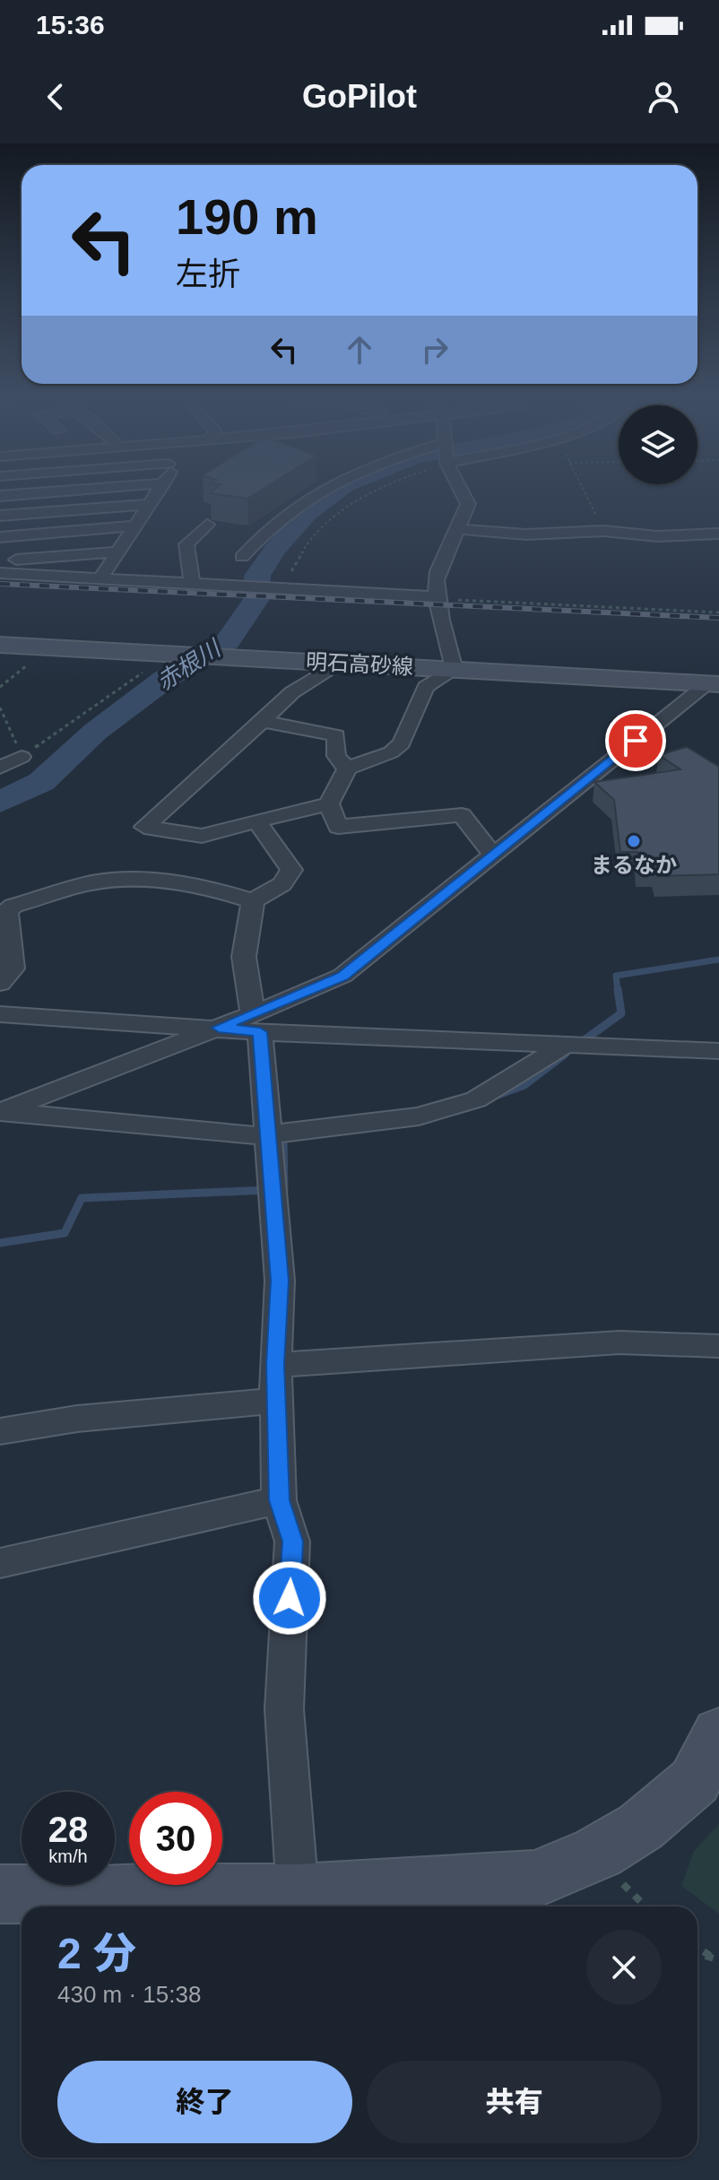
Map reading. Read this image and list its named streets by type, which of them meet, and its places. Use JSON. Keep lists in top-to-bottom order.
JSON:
{
  "streets": {
    "main road": ["明石高砂線"]
  },
  "water": ["赤根川"],
  "places": ["まるなか"],
  "page": {
    "status": "15:36",
    "header": "GoPilot",
    "turn": ["190 m", "左折"],
    "speed": "28 km/h",
    "limit": "30",
    "heading": ["2 分", "430 m · 15:38"],
    "buttons": ["終了", "共有"]
  }
}
